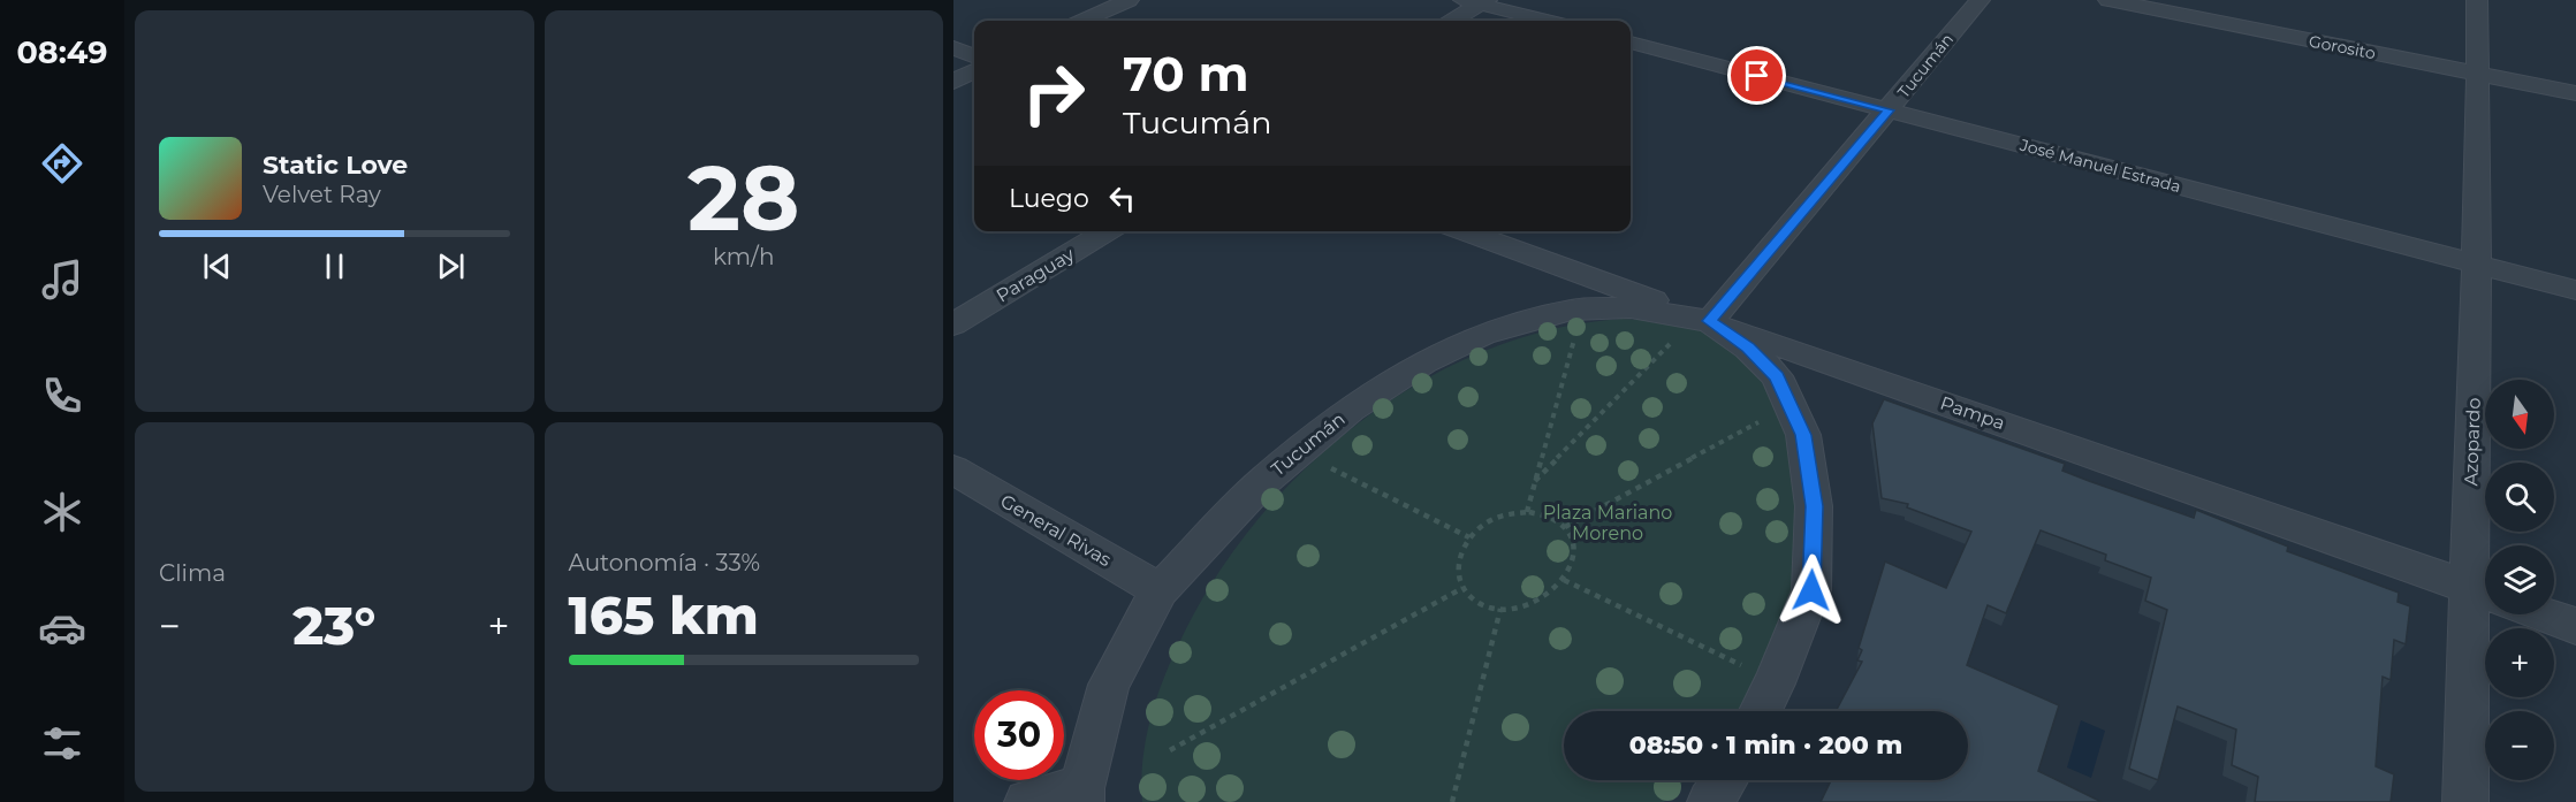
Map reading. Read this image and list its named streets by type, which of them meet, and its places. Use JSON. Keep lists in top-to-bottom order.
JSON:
{
  "streets": {
    "street": [
      "Gorosito",
      "Tucumán",
      "José Manuel Estrada",
      "Paraguay",
      "Pampa",
      "Azopardo",
      "General Rivas"
    ]
  },
  "crossings": [
    ["Gorosito", "Azopardo"],
    ["Tucumán", "José Manuel Estrada"],
    ["Tucumán", "Pampa"],
    ["Tucumán", "General Rivas"],
    ["José Manuel Estrada", "Azopardo"],
    ["Pampa", "Azopardo"]
  ],
  "parks": ["Plaza Mariano Moreno"],
  "north": "bottom",
  "page": {
    "tabs": "08:49",
    "tile": [
      ["28", "km/h"],
      "Clima",
      ["Autonomía · 33%", "165 km"]
    ],
    "turn": ["70 m", "Tucumán"],
    "song": ["Static Love", "Velvet Ray"],
    "then": "Luego",
    "map_buttons": ["+", "−"],
    "heat": ["−", "23°", "+"],
    "limit": "30",
    "trip": "08:50 · 1 min · 200 m"
  }
}
